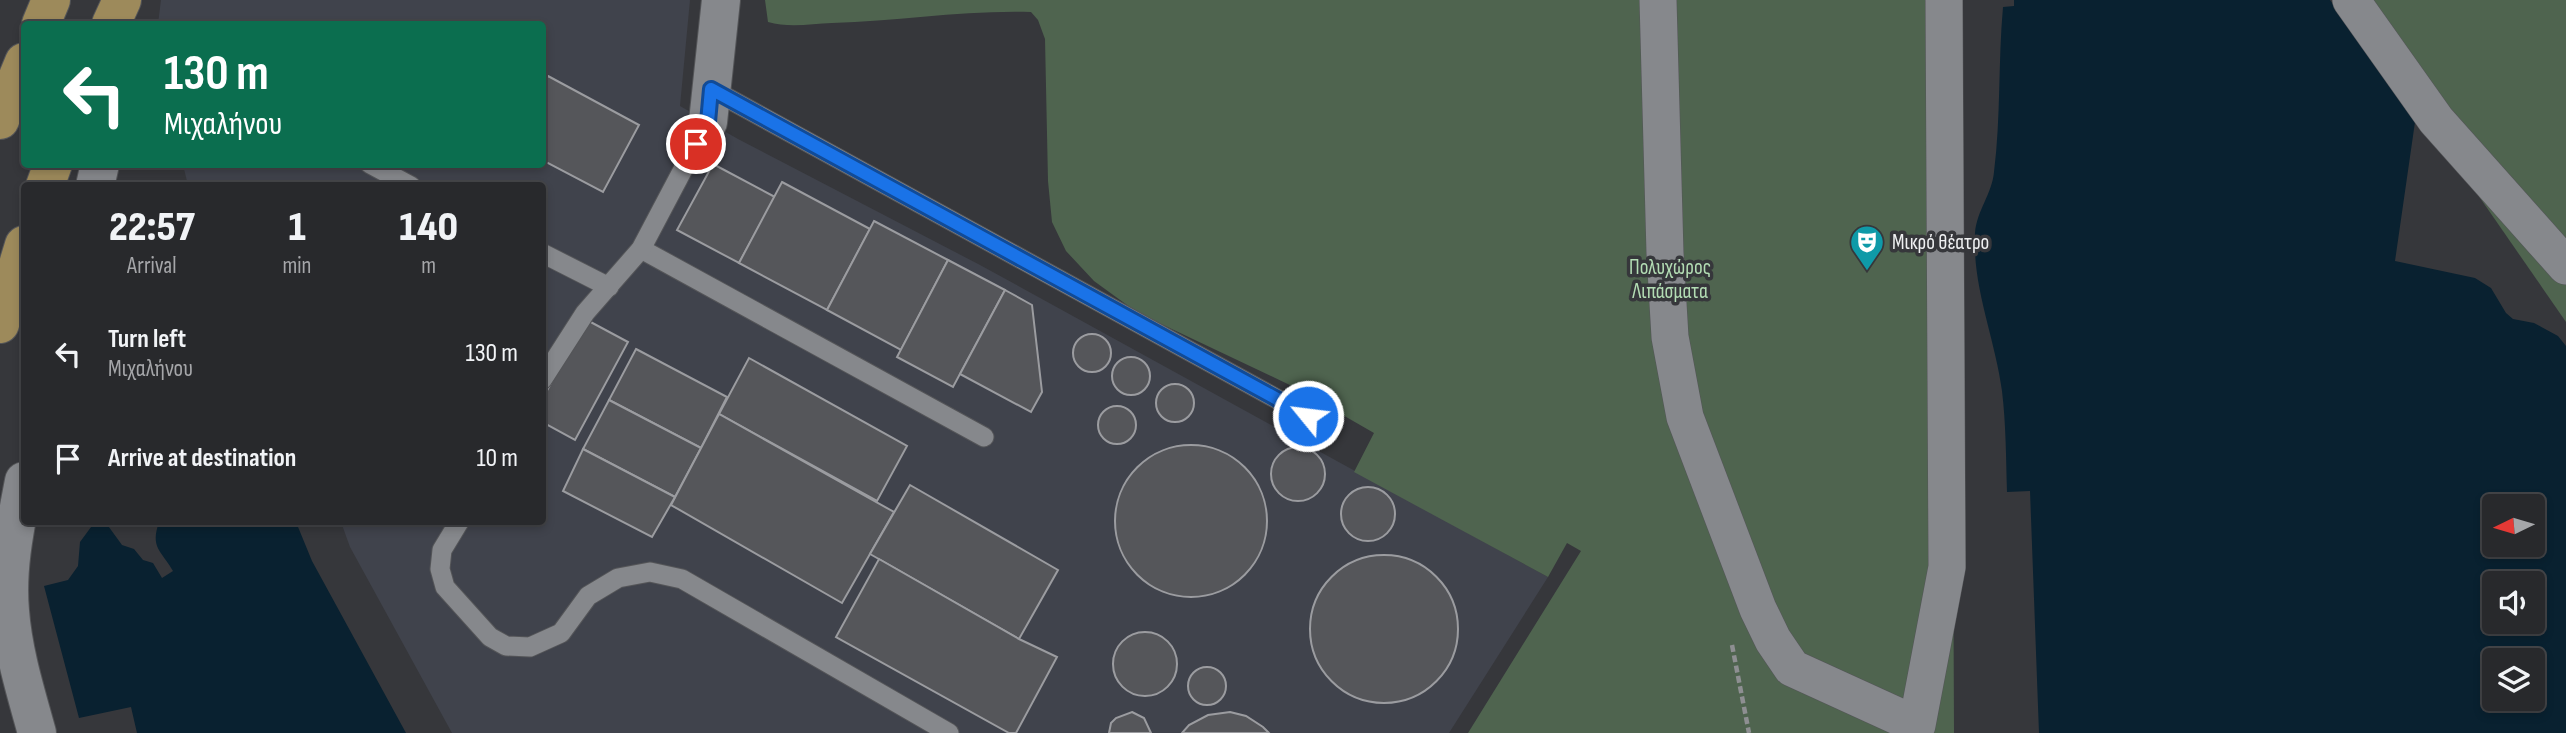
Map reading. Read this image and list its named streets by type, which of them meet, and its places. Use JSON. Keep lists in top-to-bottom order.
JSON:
{
  "parks": ["Πολυχώρος Λιπάσματα"],
  "places": {
    "theatre": ["Μικρό θέατρο"]
  },
  "north": "left",
  "page": {
    "turn": ["130 m", "Μιχαλήνου"],
    "eta": [
      "22:57",
      "Arrival",
      "1",
      "min",
      "140",
      "m"
    ],
    "list": [
      {
        "name": "Turn left",
        "note": "Μιχαλήνου",
        "value": "130 m"
      },
      {
        "name": "Arrive at destination",
        "value": "10 m"
      }
    ]
  }
}
